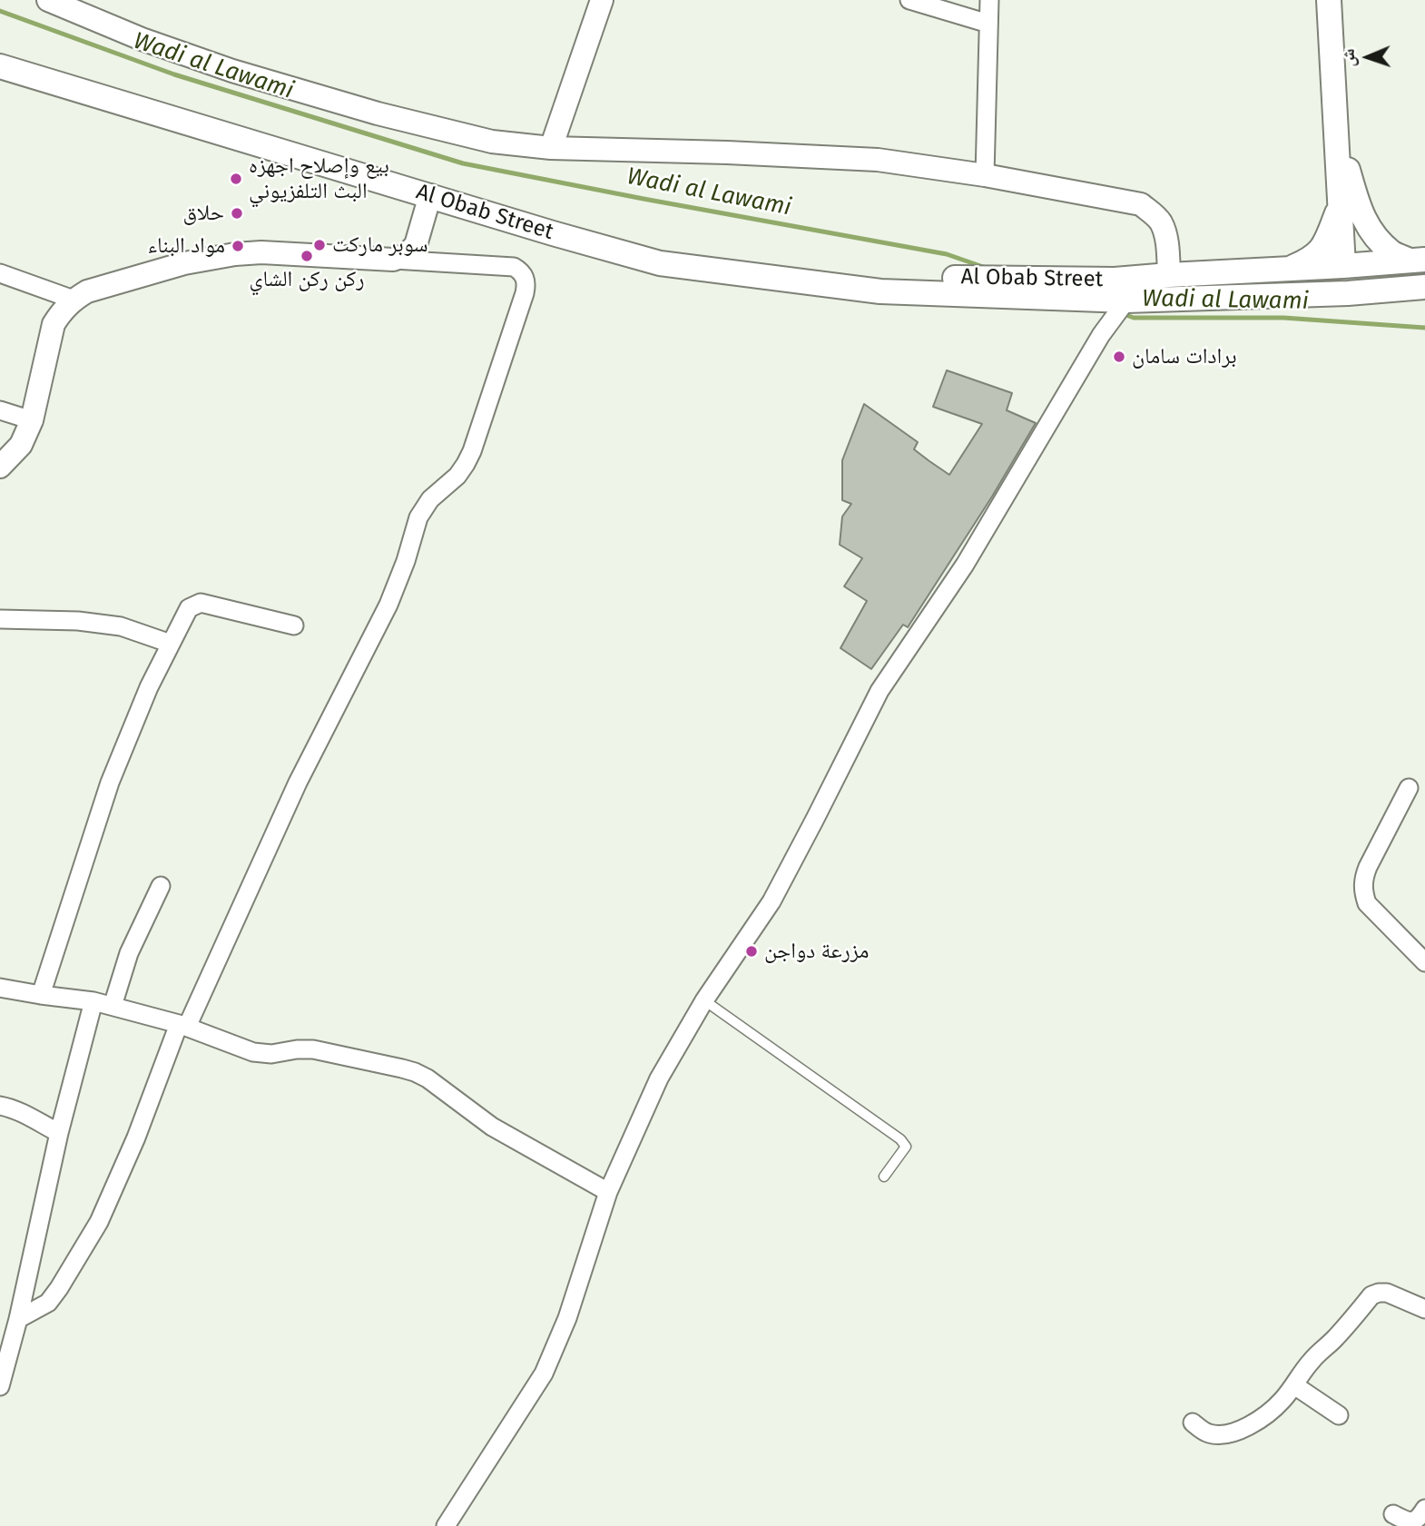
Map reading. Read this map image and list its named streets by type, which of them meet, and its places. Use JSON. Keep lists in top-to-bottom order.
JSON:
{
  "streets": {
    "main road": ["Al Obab Street"]
  },
  "water": ["Wadi al Lawami"],
  "places": [
    "بيع وإصلاح اجهزه البث التلفزيوني",
    "حلاق",
    "سوبر ماركت",
    "مواد البناء",
    "ركن ركن الشاي",
    "برادات سامان",
    "مزرعة دواجن"
  ],
  "north": "left"
}
